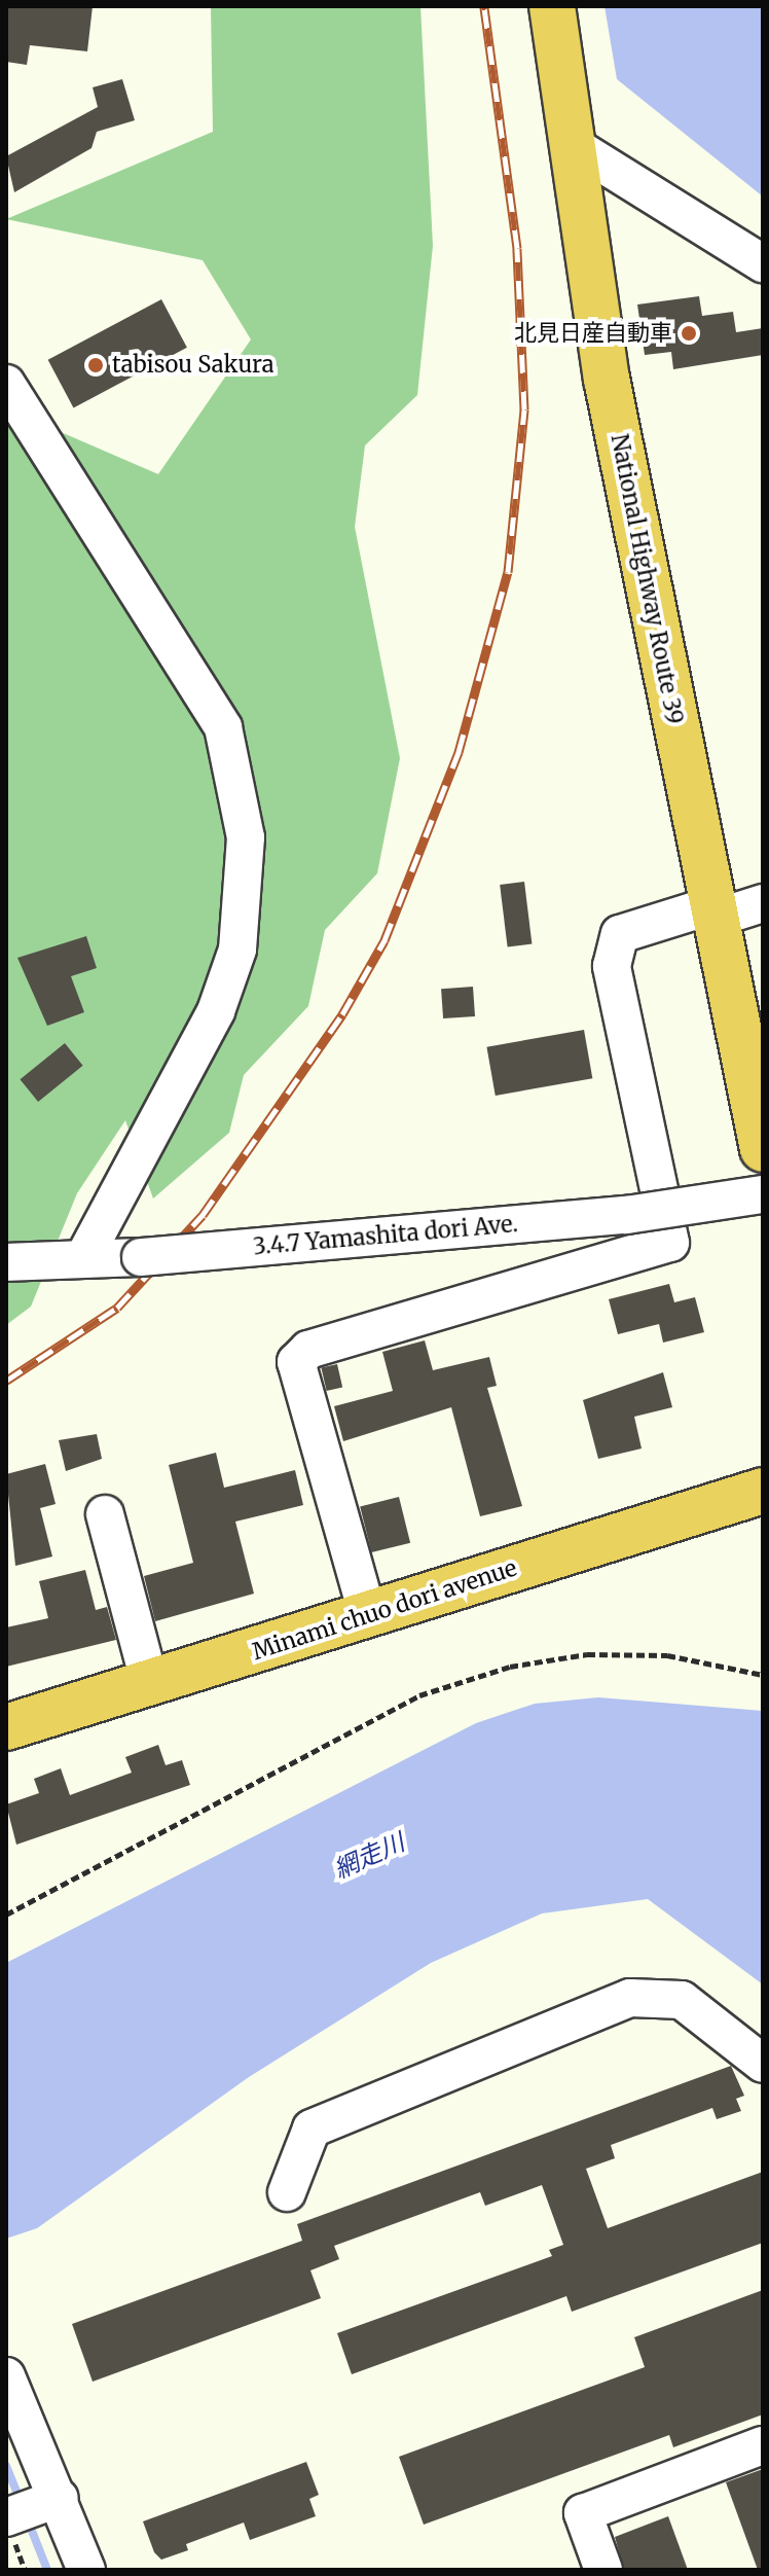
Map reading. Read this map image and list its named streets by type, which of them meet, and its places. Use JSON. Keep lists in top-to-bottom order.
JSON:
{
  "streets": {
    "highway": ["National Highway Route 39", "Minami chuo dori avenue"],
    "street": ["3.4.7 Yamashita dori Ave."]
  },
  "water": ["網走川"],
  "places": ["北見日産自動車", "tabisou Sakura"]
}
